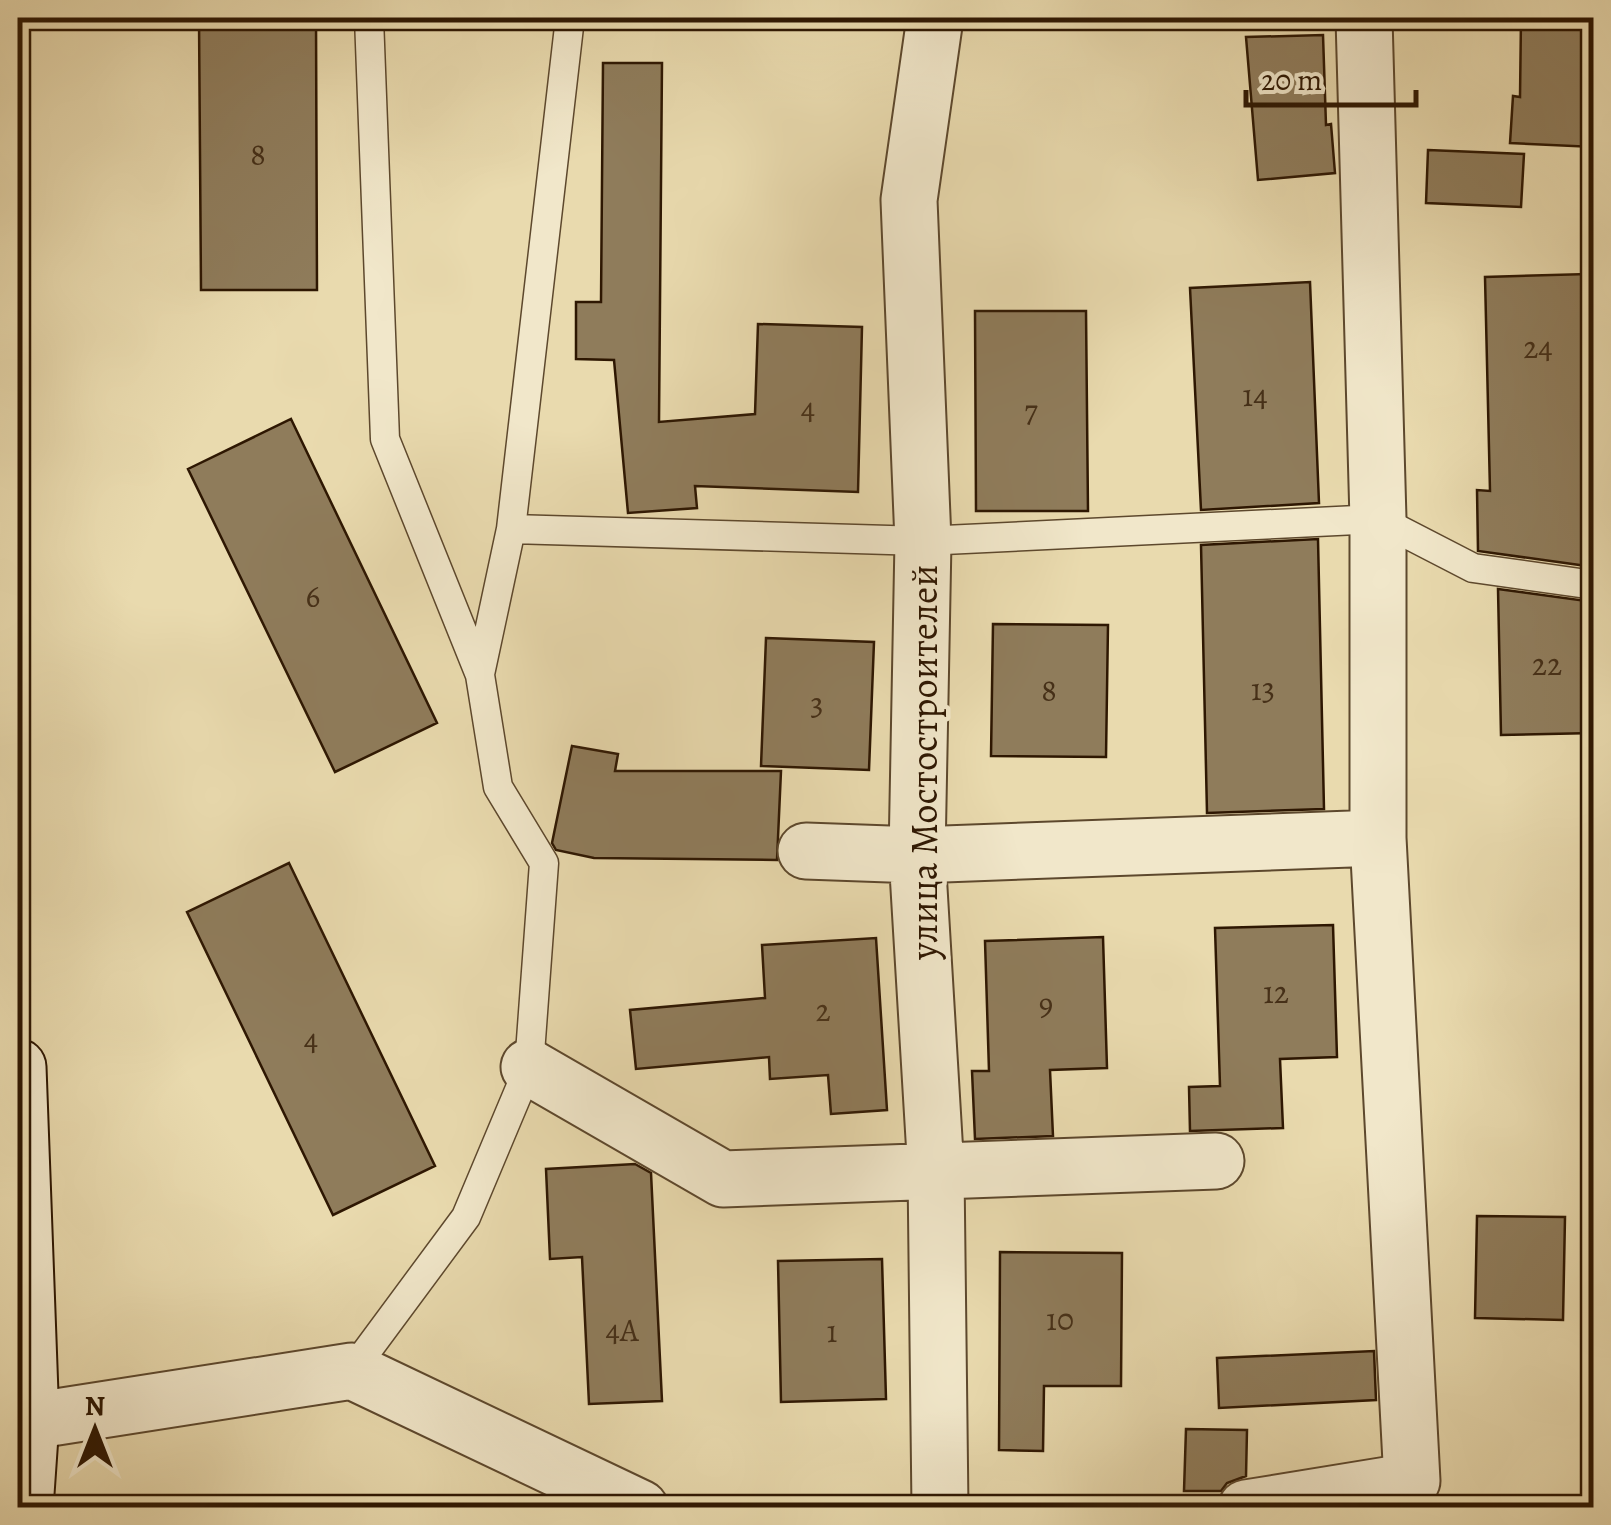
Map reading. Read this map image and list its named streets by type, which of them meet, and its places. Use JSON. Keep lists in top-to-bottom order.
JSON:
{
  "streets": {
    "street": ["улица Мостостроителей"]
  },
  "house_numbers": [
    "8",
    "24",
    "14",
    "4",
    "7",
    "6",
    "22",
    "13",
    "8",
    "3",
    "12",
    "9",
    "2",
    "4",
    "10",
    "4А",
    "1"
  ],
  "scale_bar": "20 m",
  "north": "top"
}
